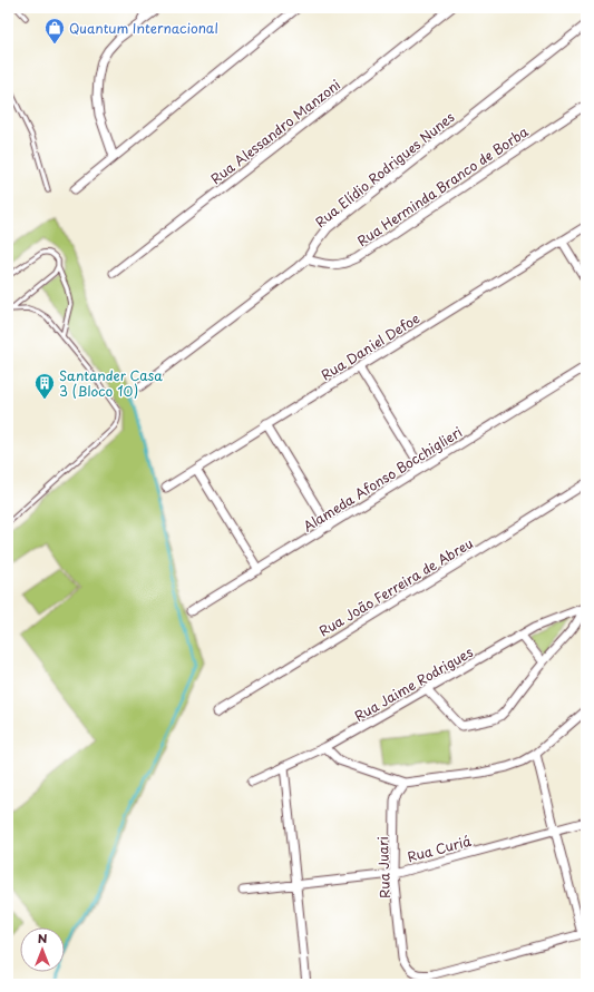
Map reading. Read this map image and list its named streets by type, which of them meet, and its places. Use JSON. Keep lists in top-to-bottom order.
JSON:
{
  "streets": {
    "street": [
      "Rua Alessandro Manzoni",
      "Rua Elídio Rodrigues Nunes",
      "Rua Herminda Branco de Borba",
      "Rua Daniel Defoe",
      "Alameda Afonso Bocchiglieri",
      "Rua João Ferreira de Abreu",
      "Rua Jaime Rodrigues",
      "Rua Curiá",
      "Rua Juari"
    ]
  },
  "crossings": [
    ["Rua Elídio Rodrigues Nunes", "Rua Herminda Branco de Borba"],
    ["Rua Curiá", "Rua Juari"]
  ],
  "places": {
    "shop": ["Quantum Internacional"],
    "building": ["Santander Casa 3 (Bloco 10)"]
  },
  "north": "top"
}
